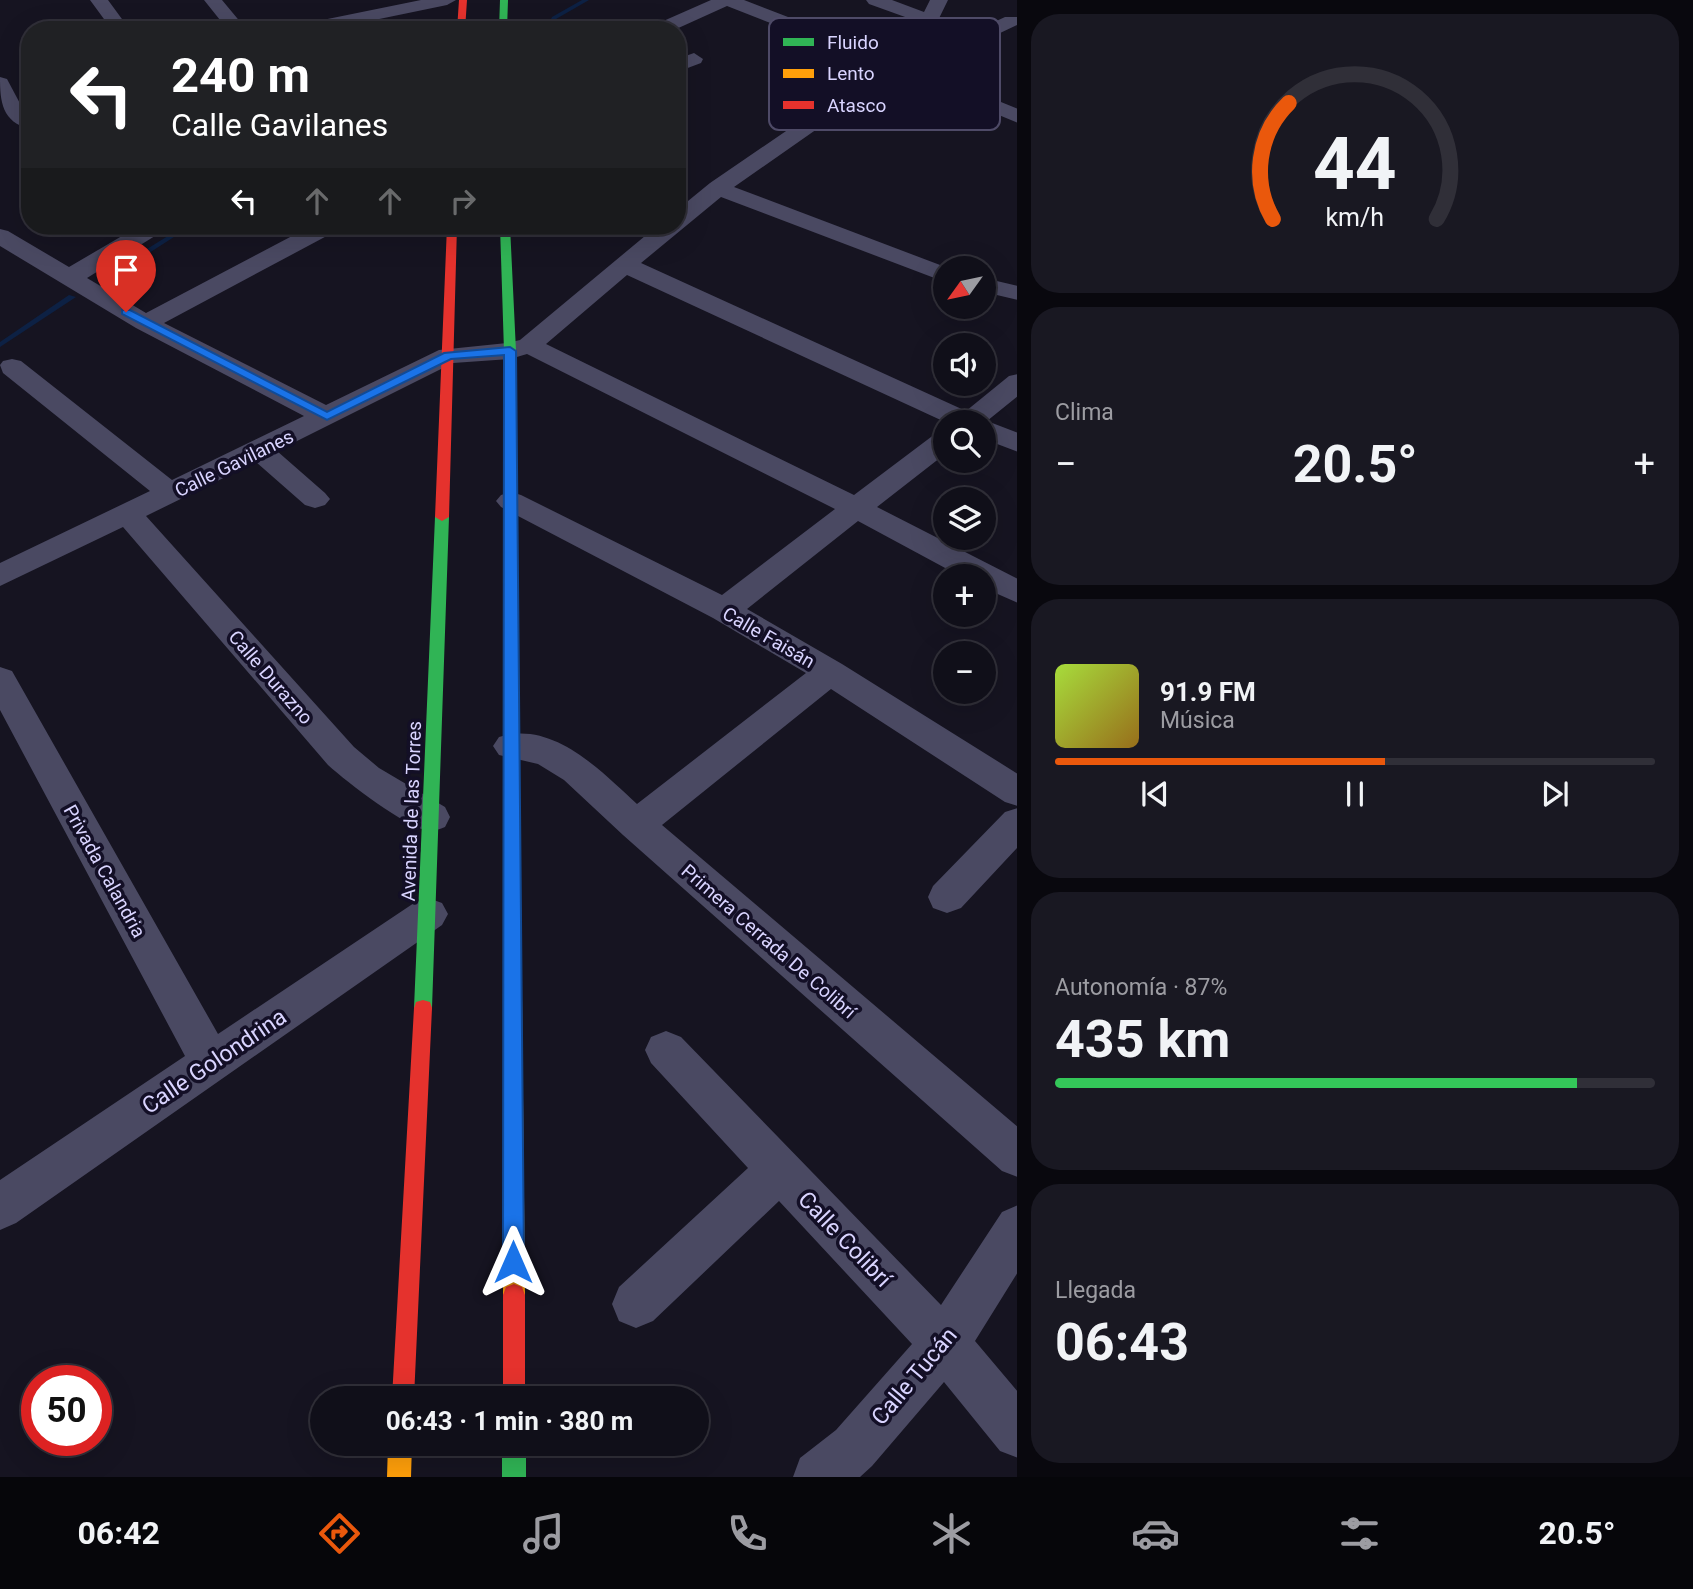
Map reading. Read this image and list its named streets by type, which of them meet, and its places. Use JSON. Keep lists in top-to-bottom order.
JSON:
{
  "streets": {
    "main road": ["Avenida de las Torres"],
    "street": [
      "Calle Gavilanes",
      "Calle Faisán",
      "Calle Durazno",
      "Privada Calandria",
      "Primera Cerrada De Colibrí",
      "Calle Golondrina",
      "Calle Colibrí",
      "Calle Tucán"
    ]
  },
  "crossings": [
    ["Calle Gavilanes", "Calle Durazno"],
    ["Calle Gavilanes", "Avenida de las Torres"],
    ["Calle Durazno", "Avenida de las Torres"],
    ["Avenida de las Torres", "Calle Golondrina"],
    ["Privada Calandria", "Calle Golondrina"],
    ["Calle Colibrí", "Calle Tucán"]
  ],
  "legend": ["Fluido", "Lento", "Atasco"],
  "north": "bottom left",
  "page": {
    "turn": ["240 m", "Calle Gavilanes"],
    "map_buttons": ["+", "−"],
    "tile": [
      "Clima",
      ["Autonomía · 87%", "435 km"],
      ["Llegada", "06:43"]
    ],
    "heat": ["−", "20.5°", "+"],
    "song": ["91.9 FM", "Música"],
    "limit": "50",
    "trip": "06:43 · 1 min · 380 m",
    "tabs": ["06:42", "20.5°"],
    "gauge": ["44", "km/h"]
  }
}
